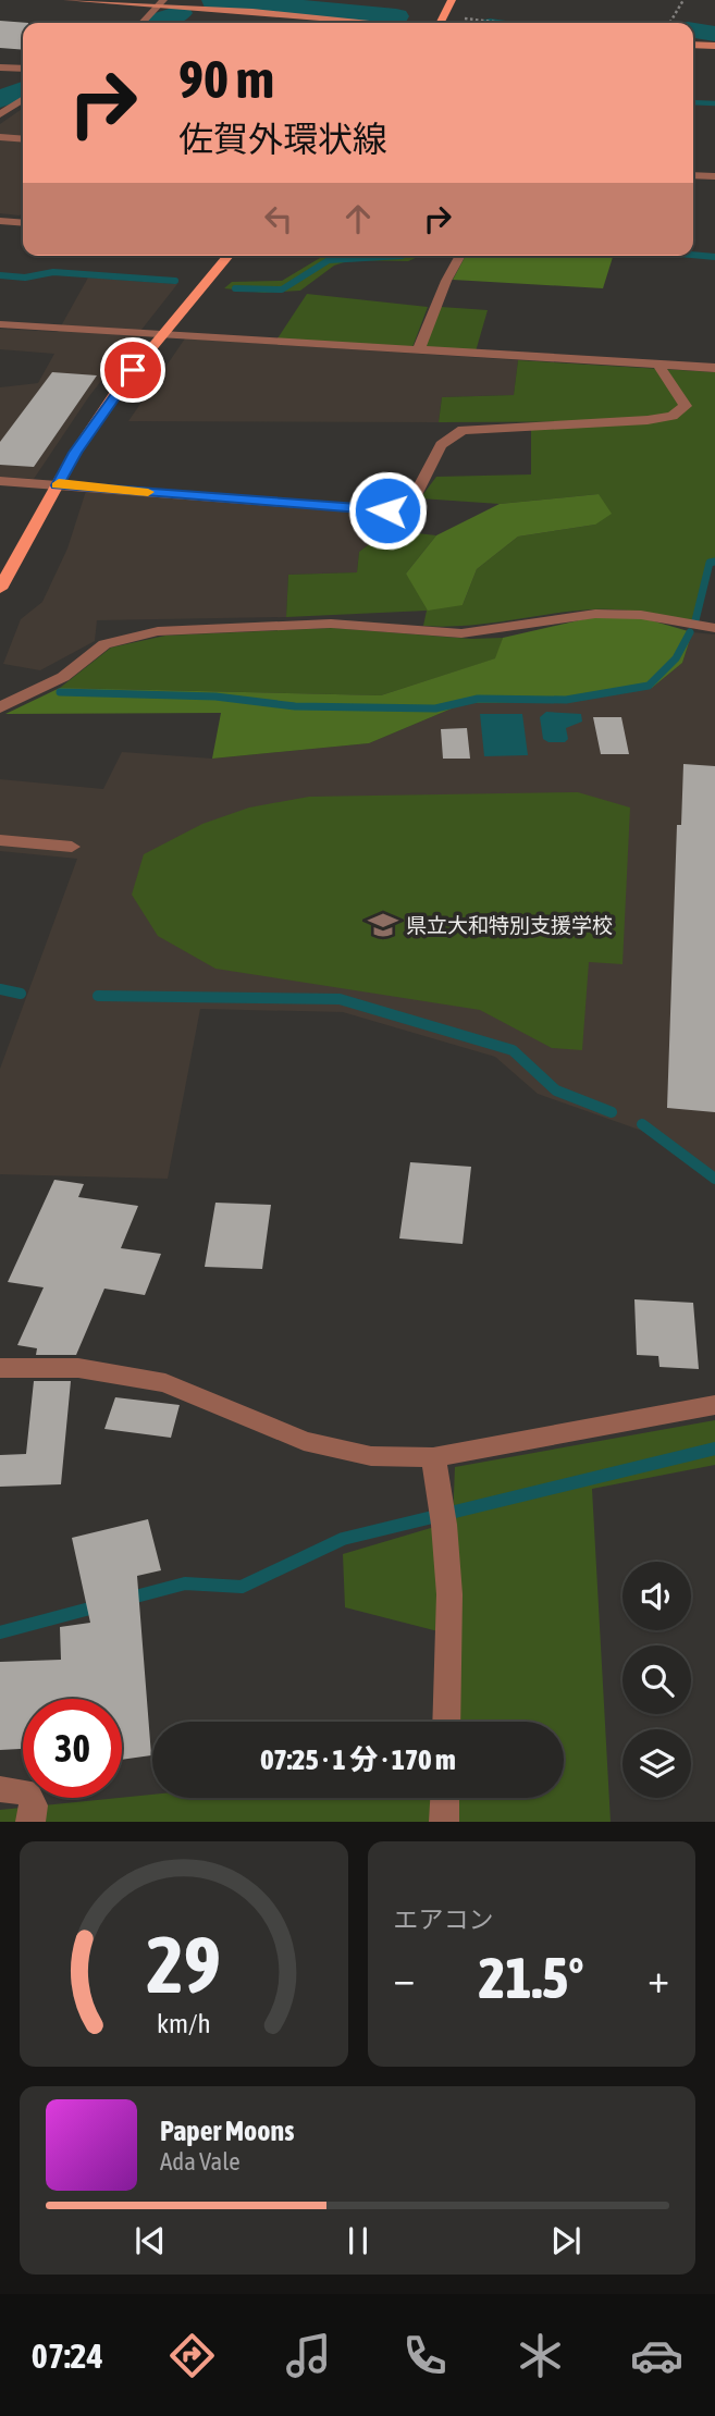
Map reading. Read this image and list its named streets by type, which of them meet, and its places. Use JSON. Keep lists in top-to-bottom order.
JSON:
{
  "places": {
    "school or university": ["県立大和特別支援学校"]
  },
  "page": {
    "turn": ["90 m", "佐賀外環状線"],
    "limit": "30",
    "trip": "07:25 · 1 分 · 170 m",
    "tile": "エアコン",
    "heat": ["−", "21.5°", "+"],
    "song": ["Paper Moons", "Ada Vale"],
    "tabs": "07:24",
    "gauge": ["29", "km/h"]
  }
}
